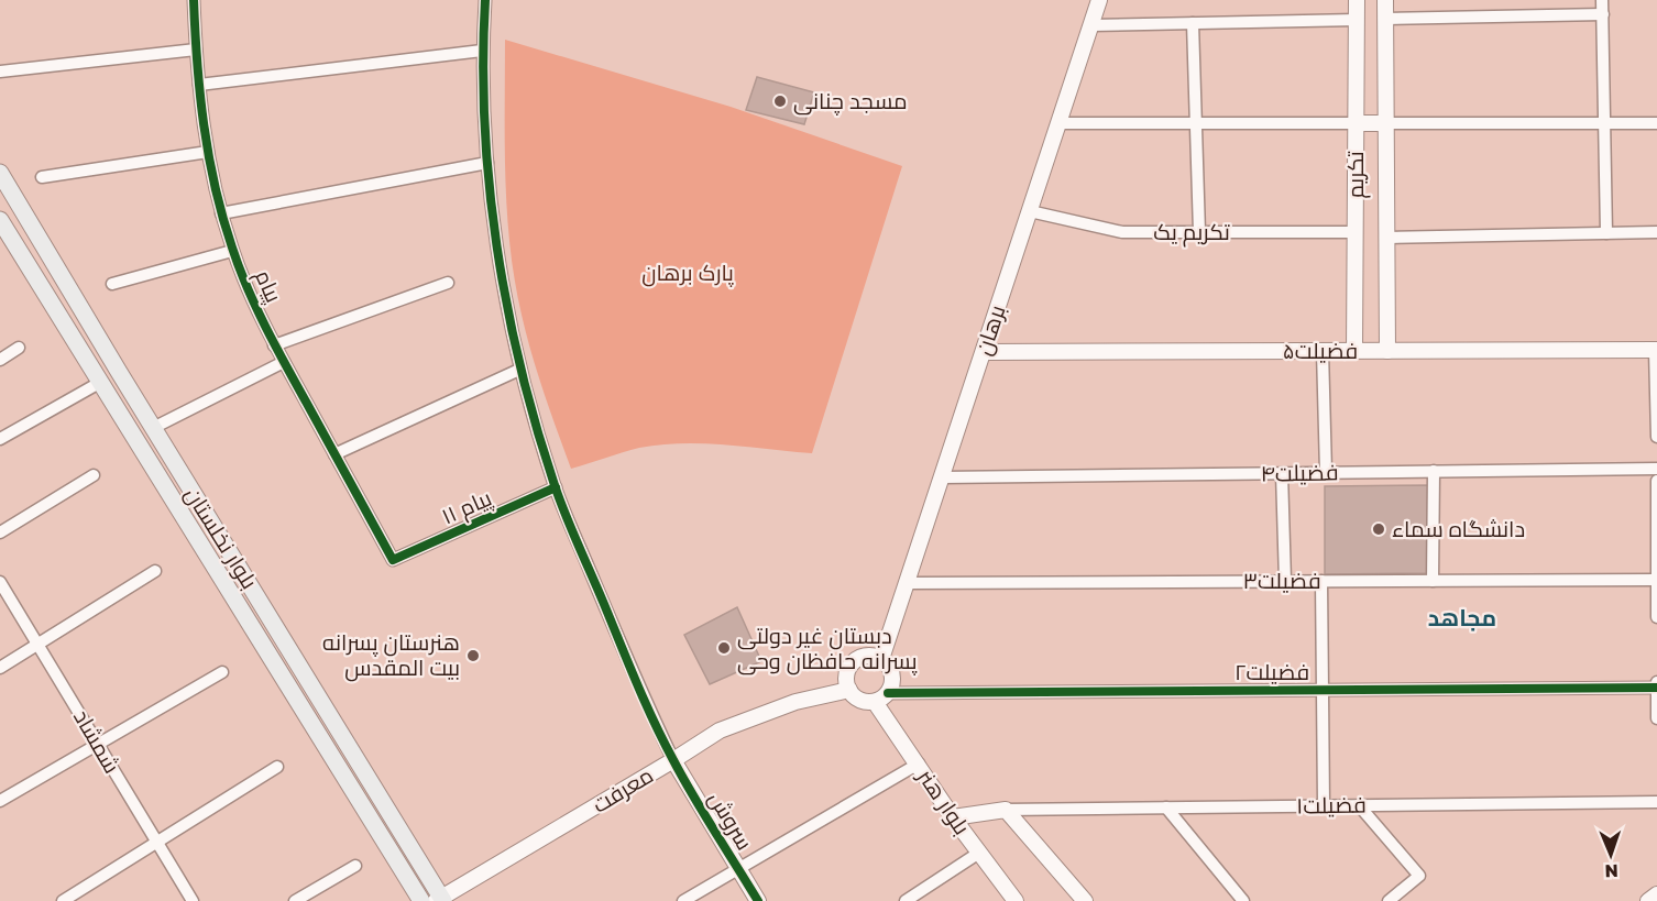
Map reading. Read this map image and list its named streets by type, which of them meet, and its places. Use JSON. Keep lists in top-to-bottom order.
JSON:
{
  "streets": {
    "main road": ["بلوار نخلستان"],
    "street": [
      "تکریم",
      "تکریم یک",
      "پیام",
      "برهان",
      "فضیلت۵",
      "فضیلت۴",
      "پیام ۱۱",
      "فضیلت۳",
      "فضیلت۲",
      "شمشاد",
      "معرفت",
      "بلوار هنر",
      "فضیلت۱",
      "سروش"
    ]
  },
  "crossings": [
    ["تکریم", "تکریم یک"],
    ["تکریم", "فضیلت۵"],
    ["تکریم یک", "برهان"],
    ["پیام", "پیام ۱۱"],
    ["برهان", "فضیلت۵"],
    ["برهان", "فضیلت۴"],
    ["برهان", "فضیلت۳"],
    ["برهان", "فضیلت۲"],
    ["برهان", "معرفت"],
    ["برهان", "بلوار هنر"],
    ["بلوار نخلستان", "معرفت"],
    ["فضیلت۲", "معرفت"],
    ["فضیلت۲", "بلوار هنر"],
    ["معرفت", "بلوار هنر"],
    ["معرفت", "سروش"]
  ],
  "districts": ["مجاهد"],
  "parks": ["پارک برهان"],
  "places": [
    "مسجد چنانی",
    "دانشگاه سماء",
    "دبستان غیر دولتی پسرانه حافظان وحی",
    "هنرستان پسرانه بیت المقدس"
  ],
  "north": "bottom"
}
